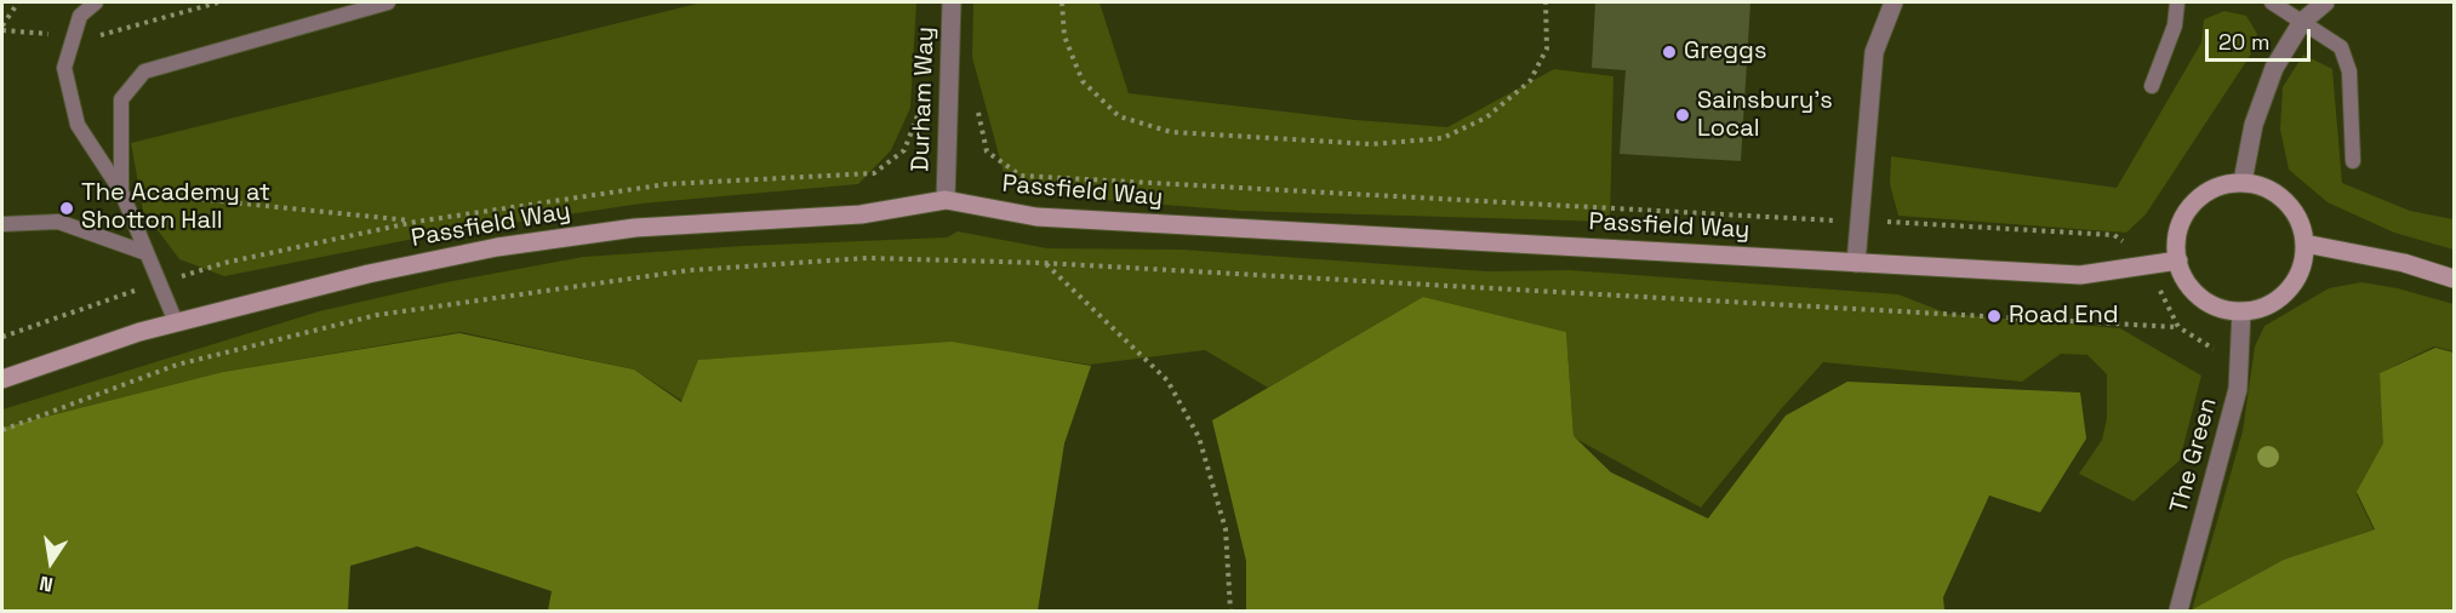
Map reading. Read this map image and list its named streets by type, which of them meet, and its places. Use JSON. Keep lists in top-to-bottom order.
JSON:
{
  "streets": {
    "street": ["Durham Way", "Passfield Way", "The Green"]
  },
  "crossings": [
    ["Durham Way", "Passfield Way"],
    ["Passfield Way", "The Green"]
  ],
  "places": [
    "Greggs",
    "Sainsbury's Local",
    "The Academy at Shotton Hall",
    "Road End"
  ],
  "scale_bar": "20 m",
  "north": "bottom"
}
